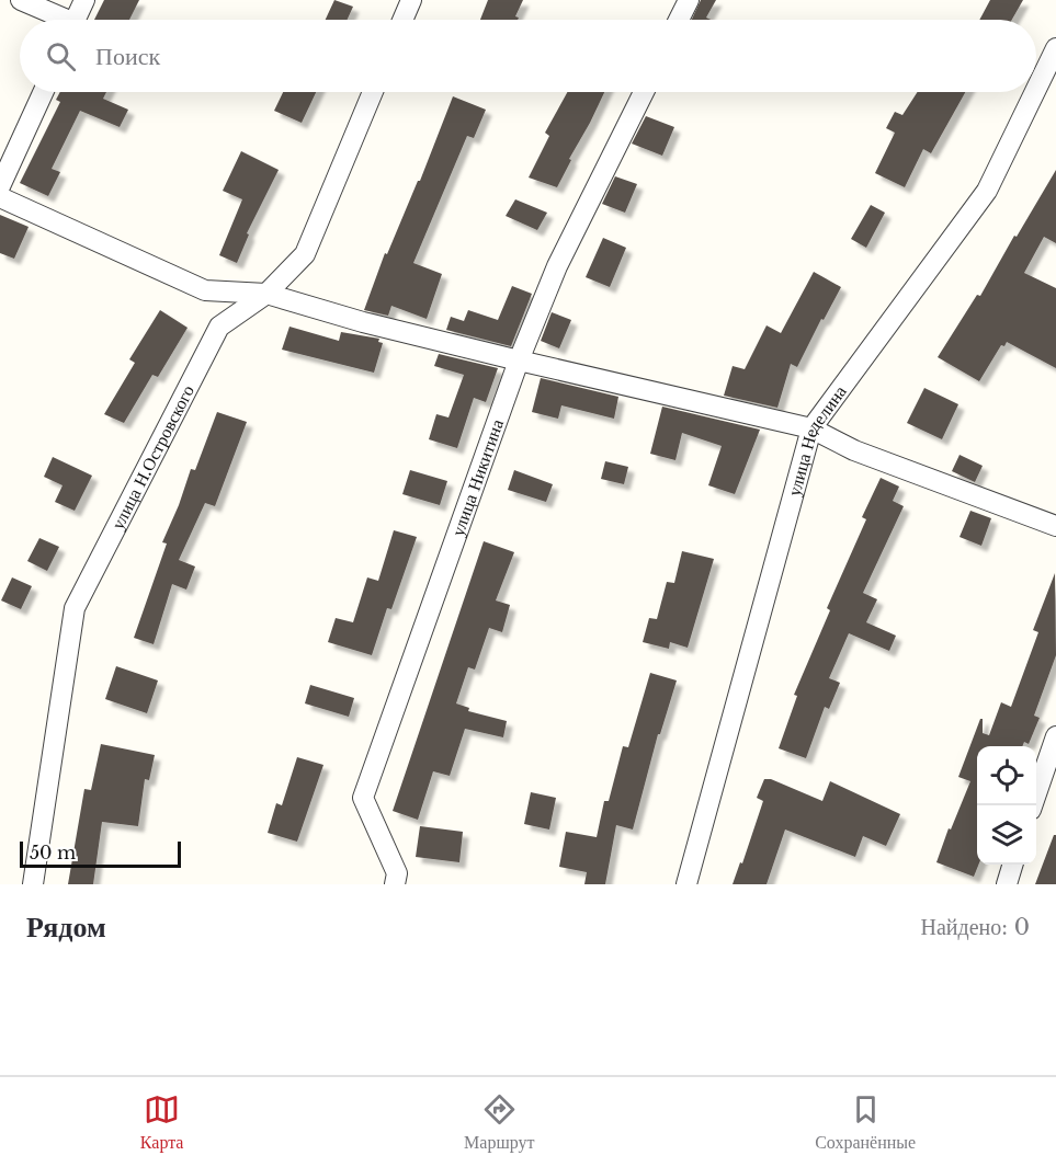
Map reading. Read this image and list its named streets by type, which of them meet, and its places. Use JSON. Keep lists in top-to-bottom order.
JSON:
{
  "streets": {
    "street": ["улица Неделина", "улица Н.Островского", "улица Никитина"]
  },
  "scale_bar": "50 m",
  "page": {
    "search": "Поиск",
    "scale": "50 m",
    "heading": ["Рядом", "Найдено: 0"],
    "nav": ["Карта", "Маршрут", "Сохранённые"]
  }
}
